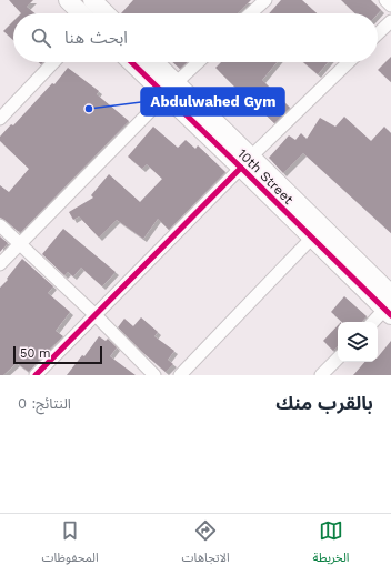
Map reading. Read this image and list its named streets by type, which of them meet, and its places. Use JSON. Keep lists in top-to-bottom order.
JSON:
{
  "streets": {
    "street": ["10th Street"]
  },
  "places": ["Abdulwahed Gym"],
  "scale_bar": "50 m",
  "page": {
    "search": "ابحث هنا",
    "scale": "50 m",
    "heading": ["بالقرب منك", "النتائج: 0"],
    "nav": ["الخريطة", "الاتجاهات", "المحفوظات"]
  }
}
